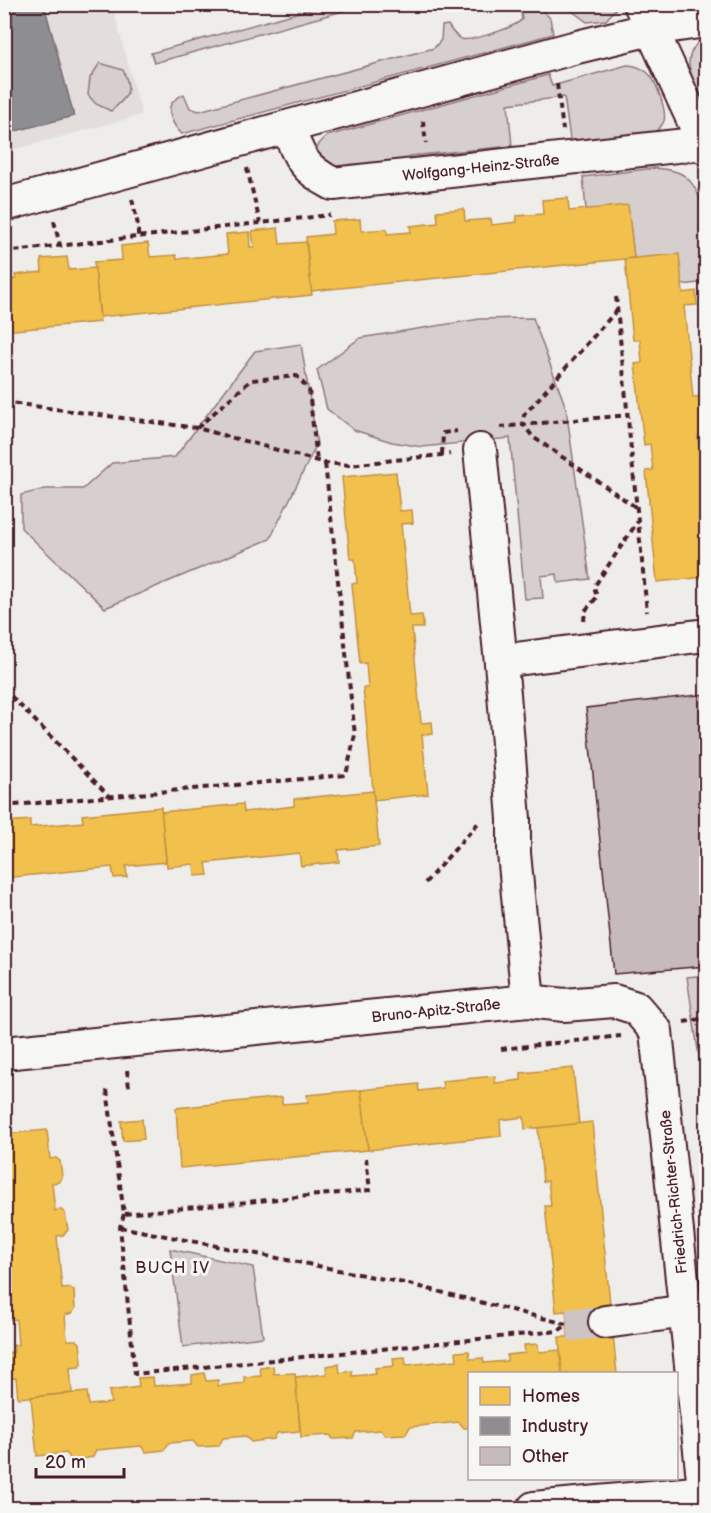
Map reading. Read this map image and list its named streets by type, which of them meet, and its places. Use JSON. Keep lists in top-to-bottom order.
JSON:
{
  "streets": {
    "street": ["Wolfgang-Heinz-Straße", "Bruno-Apitz-Straße", "Friedrich-Richter-Straße"]
  },
  "crossings": [
    ["Bruno-Apitz-Straße", "Friedrich-Richter-Straße"]
  ],
  "districts": ["BUCH IV"],
  "legend": ["Homes", "Industry", "Other"],
  "scale_bar": "20 m"
}
